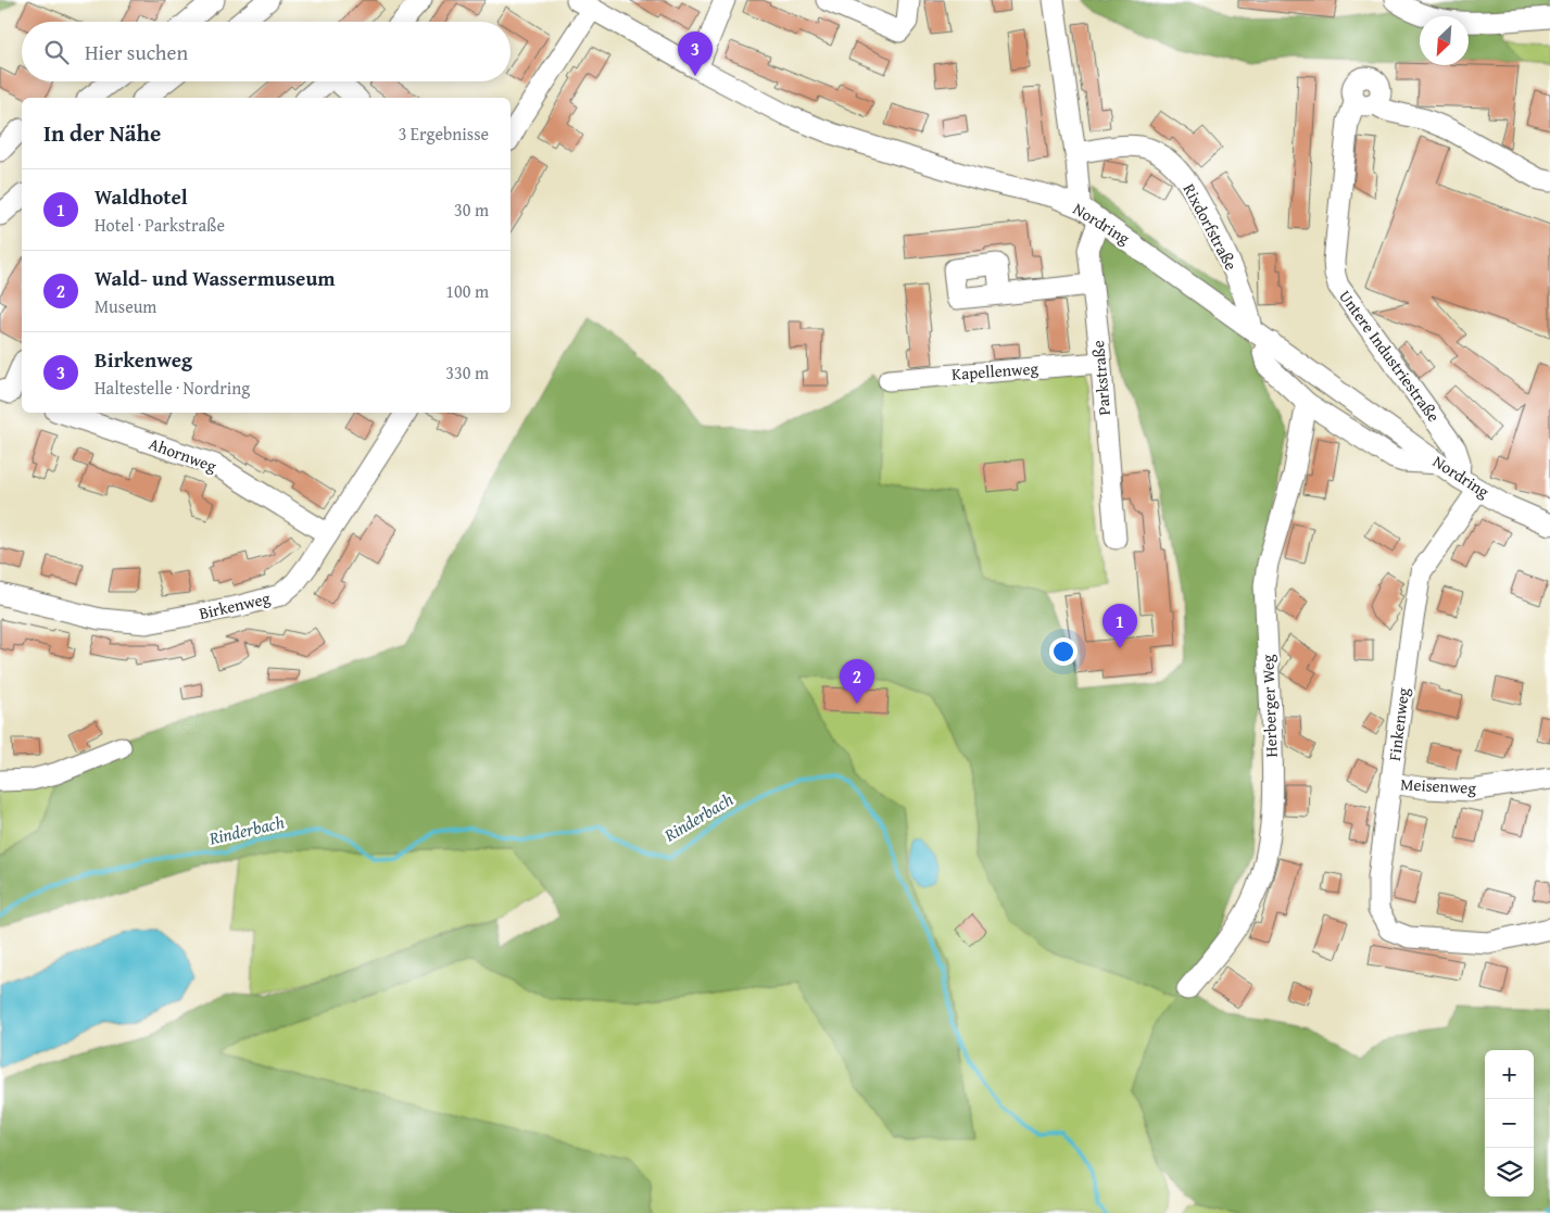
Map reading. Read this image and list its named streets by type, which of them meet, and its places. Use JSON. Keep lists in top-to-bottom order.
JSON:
{
  "streets": {
    "street": [
      "Nordring",
      "Rixdorfstraße",
      "Untere Industriestraße",
      "Kapellenweg",
      "Parkstraße",
      "Ahornweg",
      "Birkenweg",
      "Herberger Weg",
      "Finkenweg",
      "Meisenweg"
    ]
  },
  "crossings": [
    ["Nordring", "Rixdorfstraße"],
    ["Nordring", "Untere Industriestraße"],
    ["Nordring", "Parkstraße"],
    ["Nordring", "Finkenweg"],
    ["Kapellenweg", "Parkstraße"],
    ["Ahornweg", "Birkenweg"],
    ["Finkenweg", "Meisenweg"]
  ],
  "water": ["Rinderbach"],
  "north": "bottom left",
  "page": {
    "search": "Hier suchen",
    "pins": ["3", "1", "2"],
    "heading": ["In der Nähe", "3 Ergebnisse"],
    "list": [
      {
        "mark": "1",
        "name": "Waldhotel",
        "note": "Hotel · Parkstraße",
        "value": "30 m"
      },
      {
        "mark": "2",
        "name": "Wald- und Wassermuseum",
        "note": "Museum",
        "value": "100 m"
      },
      {
        "mark": "3",
        "name": "Birkenweg",
        "note": "Haltestelle · Nordring",
        "value": "330 m"
      }
    ],
    "map_buttons": ["+", "−"]
  }
}
